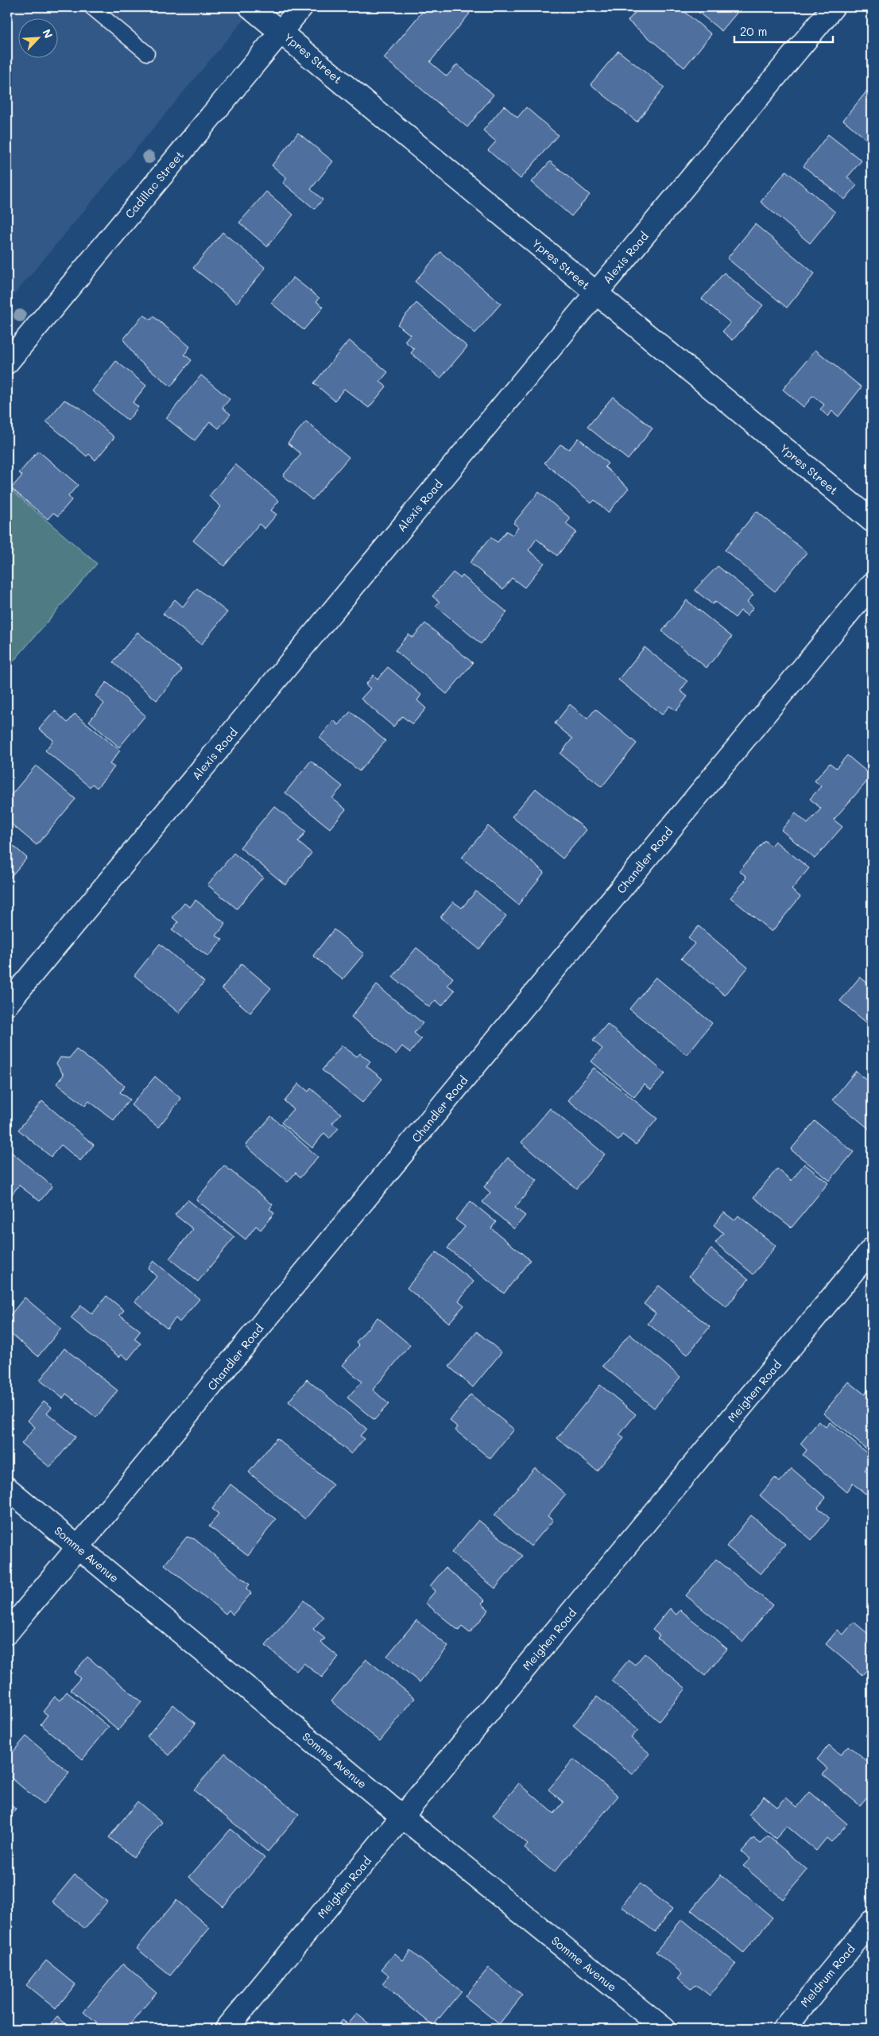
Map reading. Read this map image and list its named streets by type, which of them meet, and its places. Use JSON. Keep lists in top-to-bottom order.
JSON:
{
  "streets": {
    "street": [
      "Ypres Street",
      "Cadillac Street",
      "Alexis Road",
      "Chandler Road",
      "Meighen Road",
      "Somme Avenue",
      "Meldrum Road"
    ]
  },
  "crossings": [
    ["Ypres Street", "Cadillac Street"],
    ["Ypres Street", "Alexis Road"],
    ["Chandler Road", "Somme Avenue"],
    ["Meighen Road", "Somme Avenue"]
  ],
  "scale_bar": "20 m",
  "north": "top right"
}
